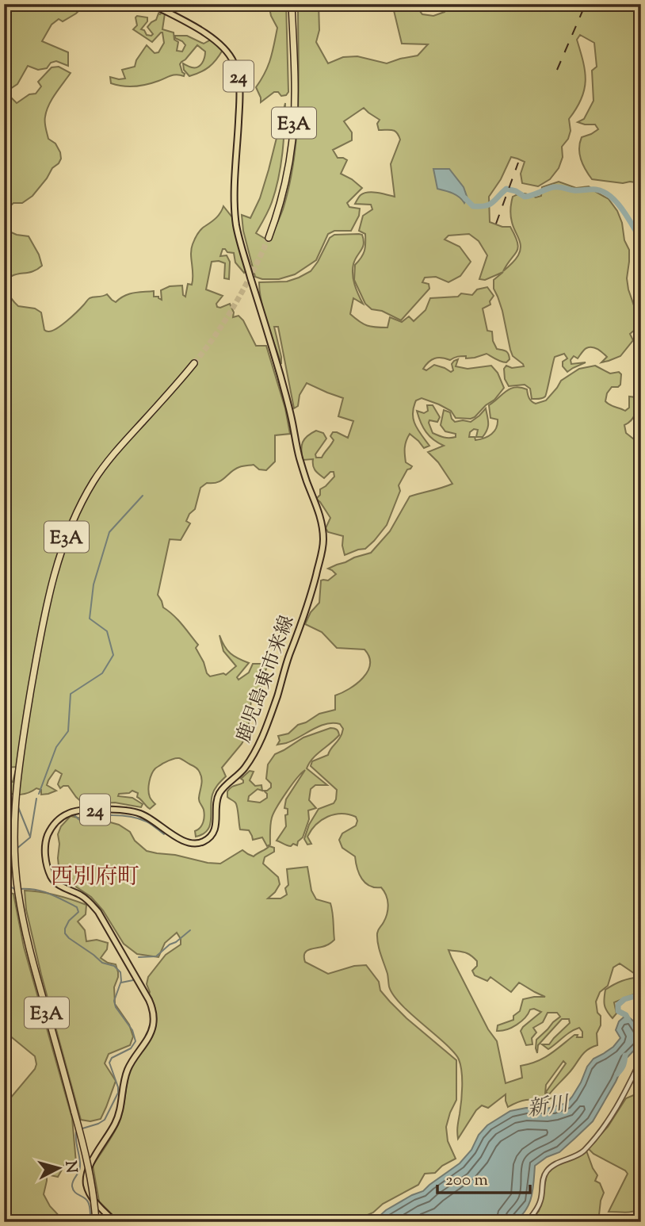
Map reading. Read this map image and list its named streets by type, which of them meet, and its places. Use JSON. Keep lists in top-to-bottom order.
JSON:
{
  "streets": {
    "highway": ["E3A"],
    "main road": ["24", "鹿児島東市来線"]
  },
  "districts": ["西別府町"],
  "water": ["新川"],
  "scale_bar": "200 m",
  "north": "right"
}
